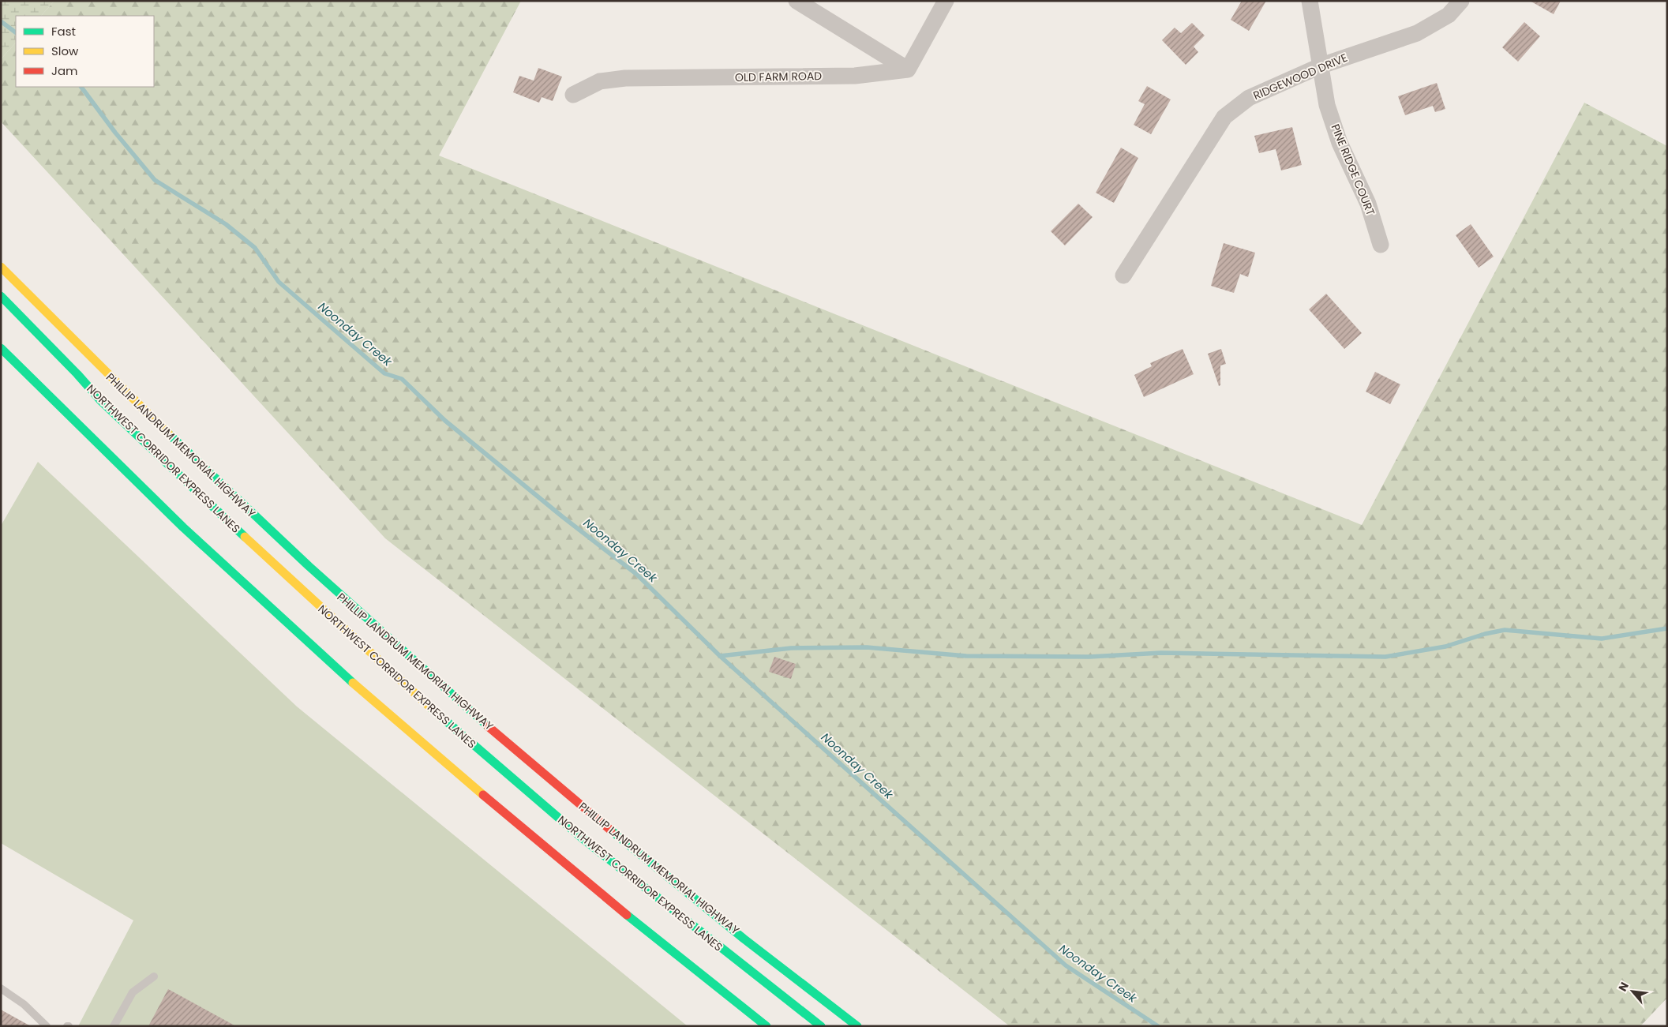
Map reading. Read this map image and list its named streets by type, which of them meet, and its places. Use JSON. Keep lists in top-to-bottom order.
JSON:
{
  "streets": {
    "highway": ["PHILLIP LANDRUM MEMORIAL HIGHWAY", "NORTHWEST CORRIDOR EXPRESS LANES"],
    "street": ["OLD FARM ROAD", "RIDGEWOOD DRIVE", "PINE RIDGE COURT"]
  },
  "crossings": [
    ["RIDGEWOOD DRIVE", "PINE RIDGE COURT"]
  ],
  "water": ["Noonday Creek"],
  "legend": ["Fast", "Slow", "Jam"],
  "north": "top left"
}
